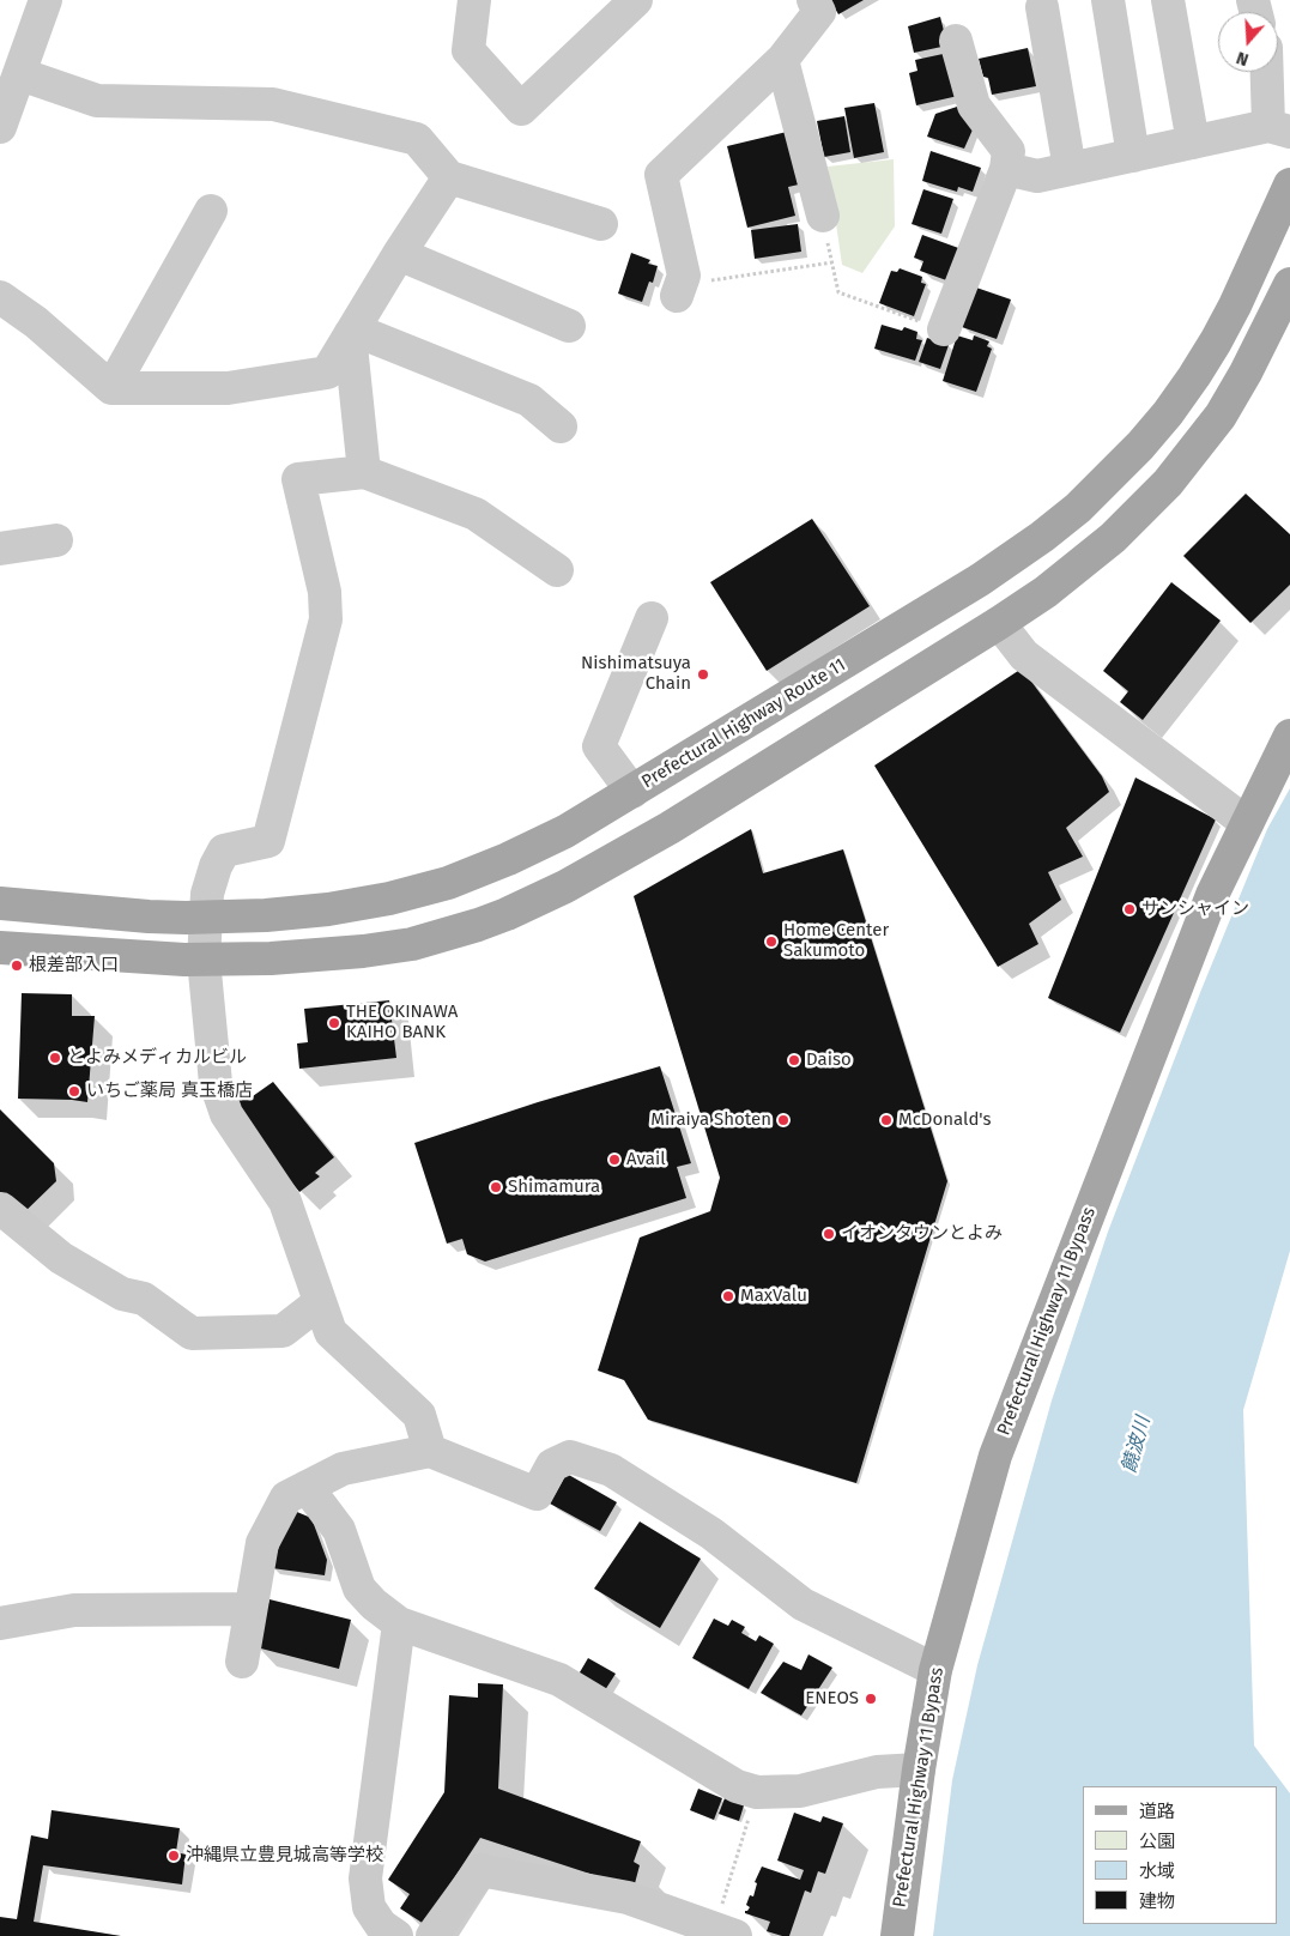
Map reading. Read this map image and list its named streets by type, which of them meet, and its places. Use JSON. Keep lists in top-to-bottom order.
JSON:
{
  "streets": {
    "main road": ["Prefectural Highway Route 11", "Prefectural Highway 11 Bypass"]
  },
  "water": ["饒波川"],
  "places": [
    "Nishimatsuya Chain",
    "サンシャイン",
    "Home Center Sakumoto",
    "根差部入口",
    "THE OKINAWA KAIHO BANK",
    "とよみメディカルビル",
    "Daiso",
    "いちご薬局 真玉橋店",
    "Miraiya Shoten",
    "McDonald's",
    "Avail",
    "Shimamura",
    "イオンタウンとよみ",
    "MaxValu",
    "ENEOS",
    "沖縄県立豊見城高等学校"
  ],
  "legend": [
    "道路",
    "公園",
    "水域",
    "建物"
  ],
  "north": "bottom"
}
